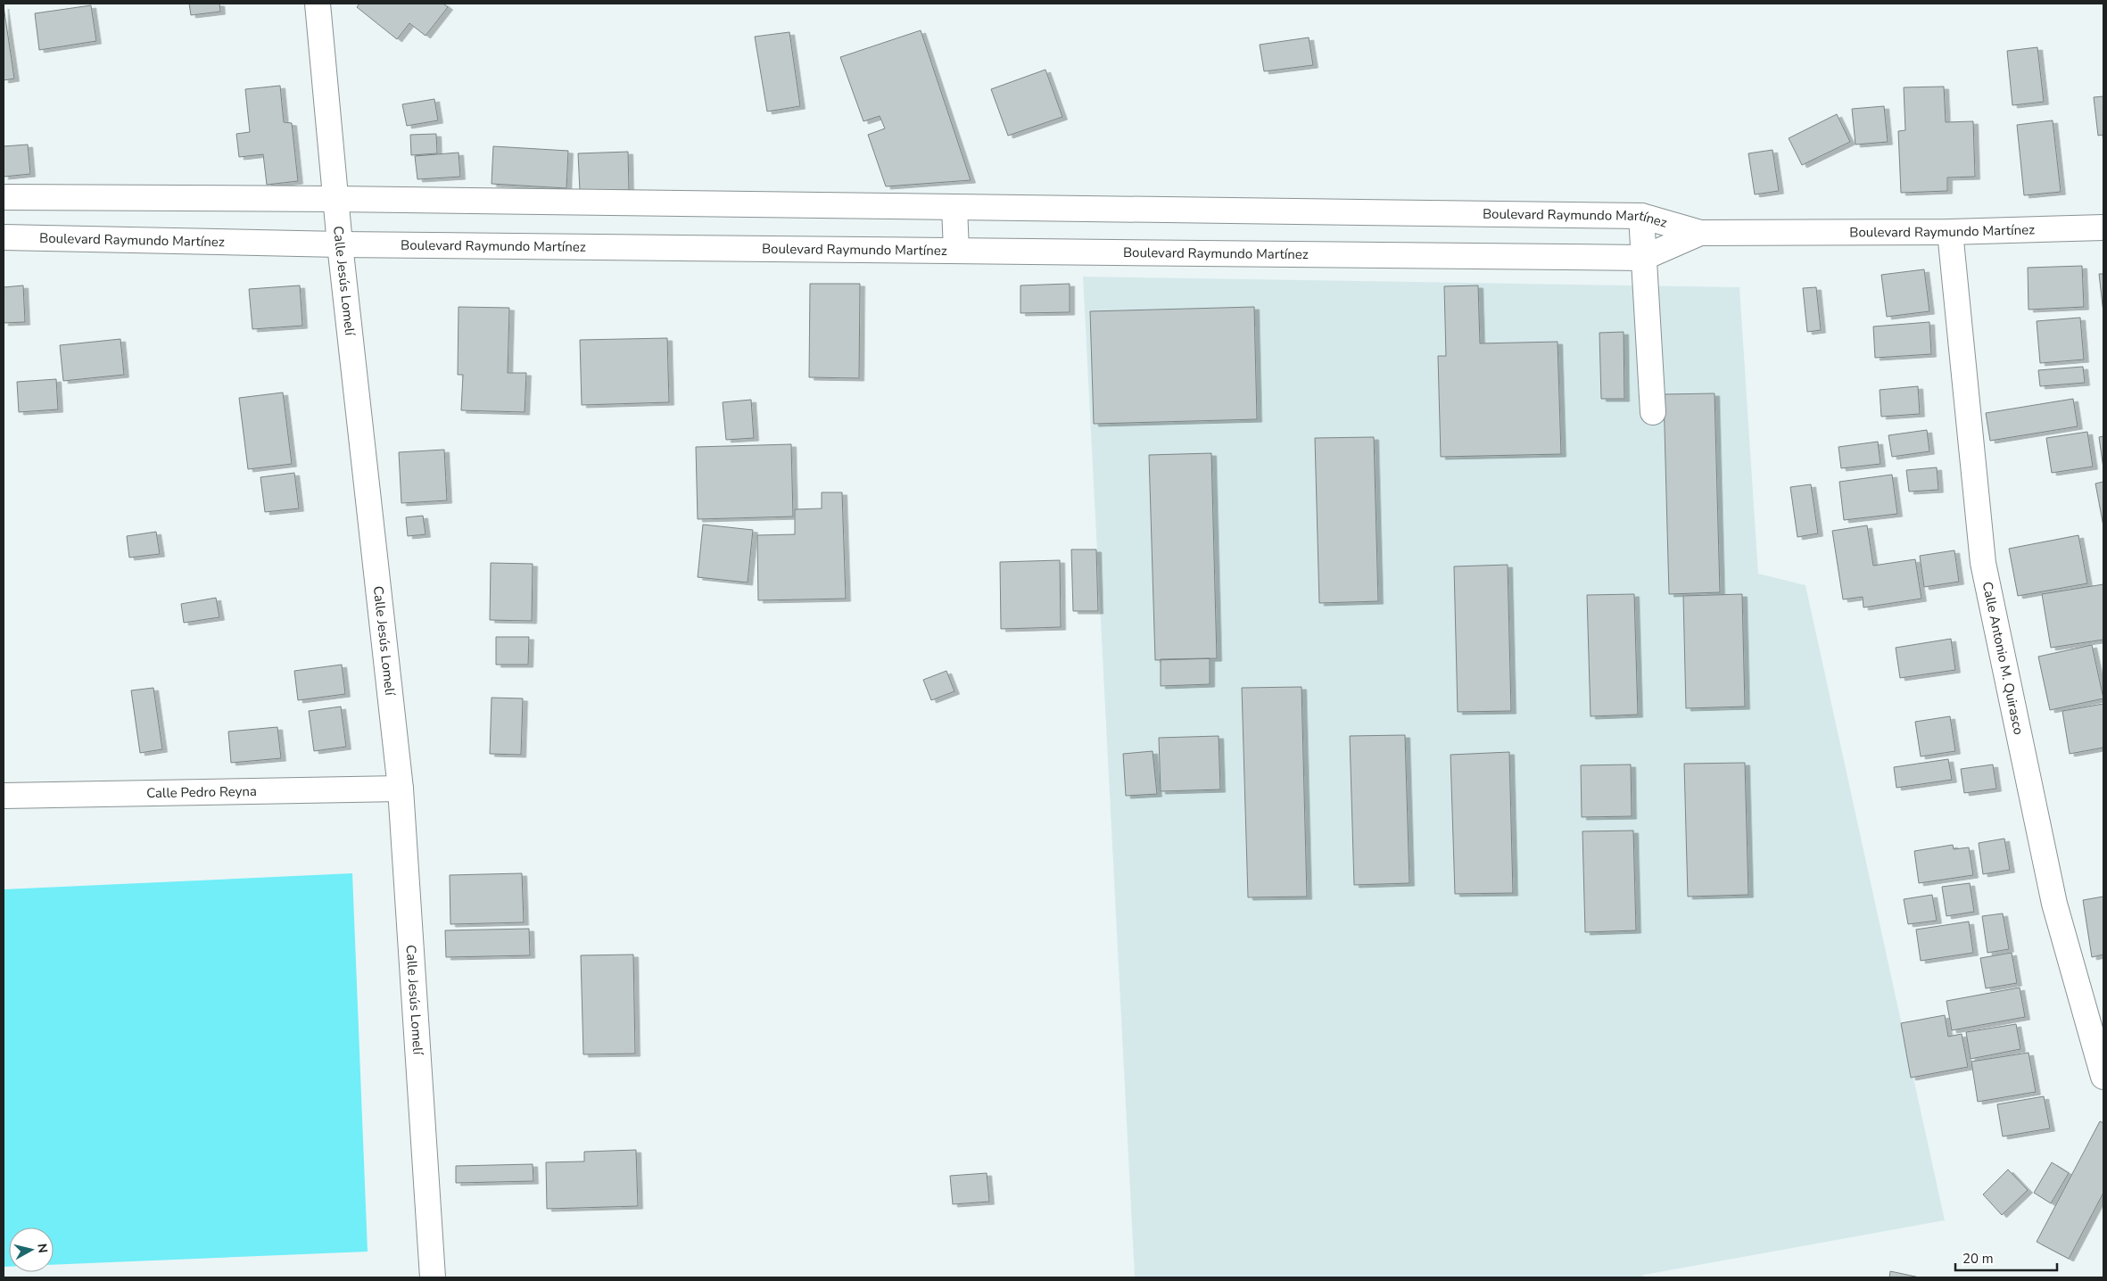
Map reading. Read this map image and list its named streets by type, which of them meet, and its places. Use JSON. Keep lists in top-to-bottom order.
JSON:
{
  "streets": {
    "street": [
      "Boulevard Raymundo Martínez",
      "Calle Jesús Lomelí",
      "Calle Antonio M. Quirasco",
      "Calle Pedro Reyna"
    ]
  },
  "crossings": [
    ["Boulevard Raymundo Martínez", "Calle Jesús Lomelí"],
    ["Boulevard Raymundo Martínez", "Calle Antonio M. Quirasco"],
    ["Calle Jesús Lomelí", "Calle Pedro Reyna"]
  ],
  "scale_bar": "20 m",
  "north": "right"
}
